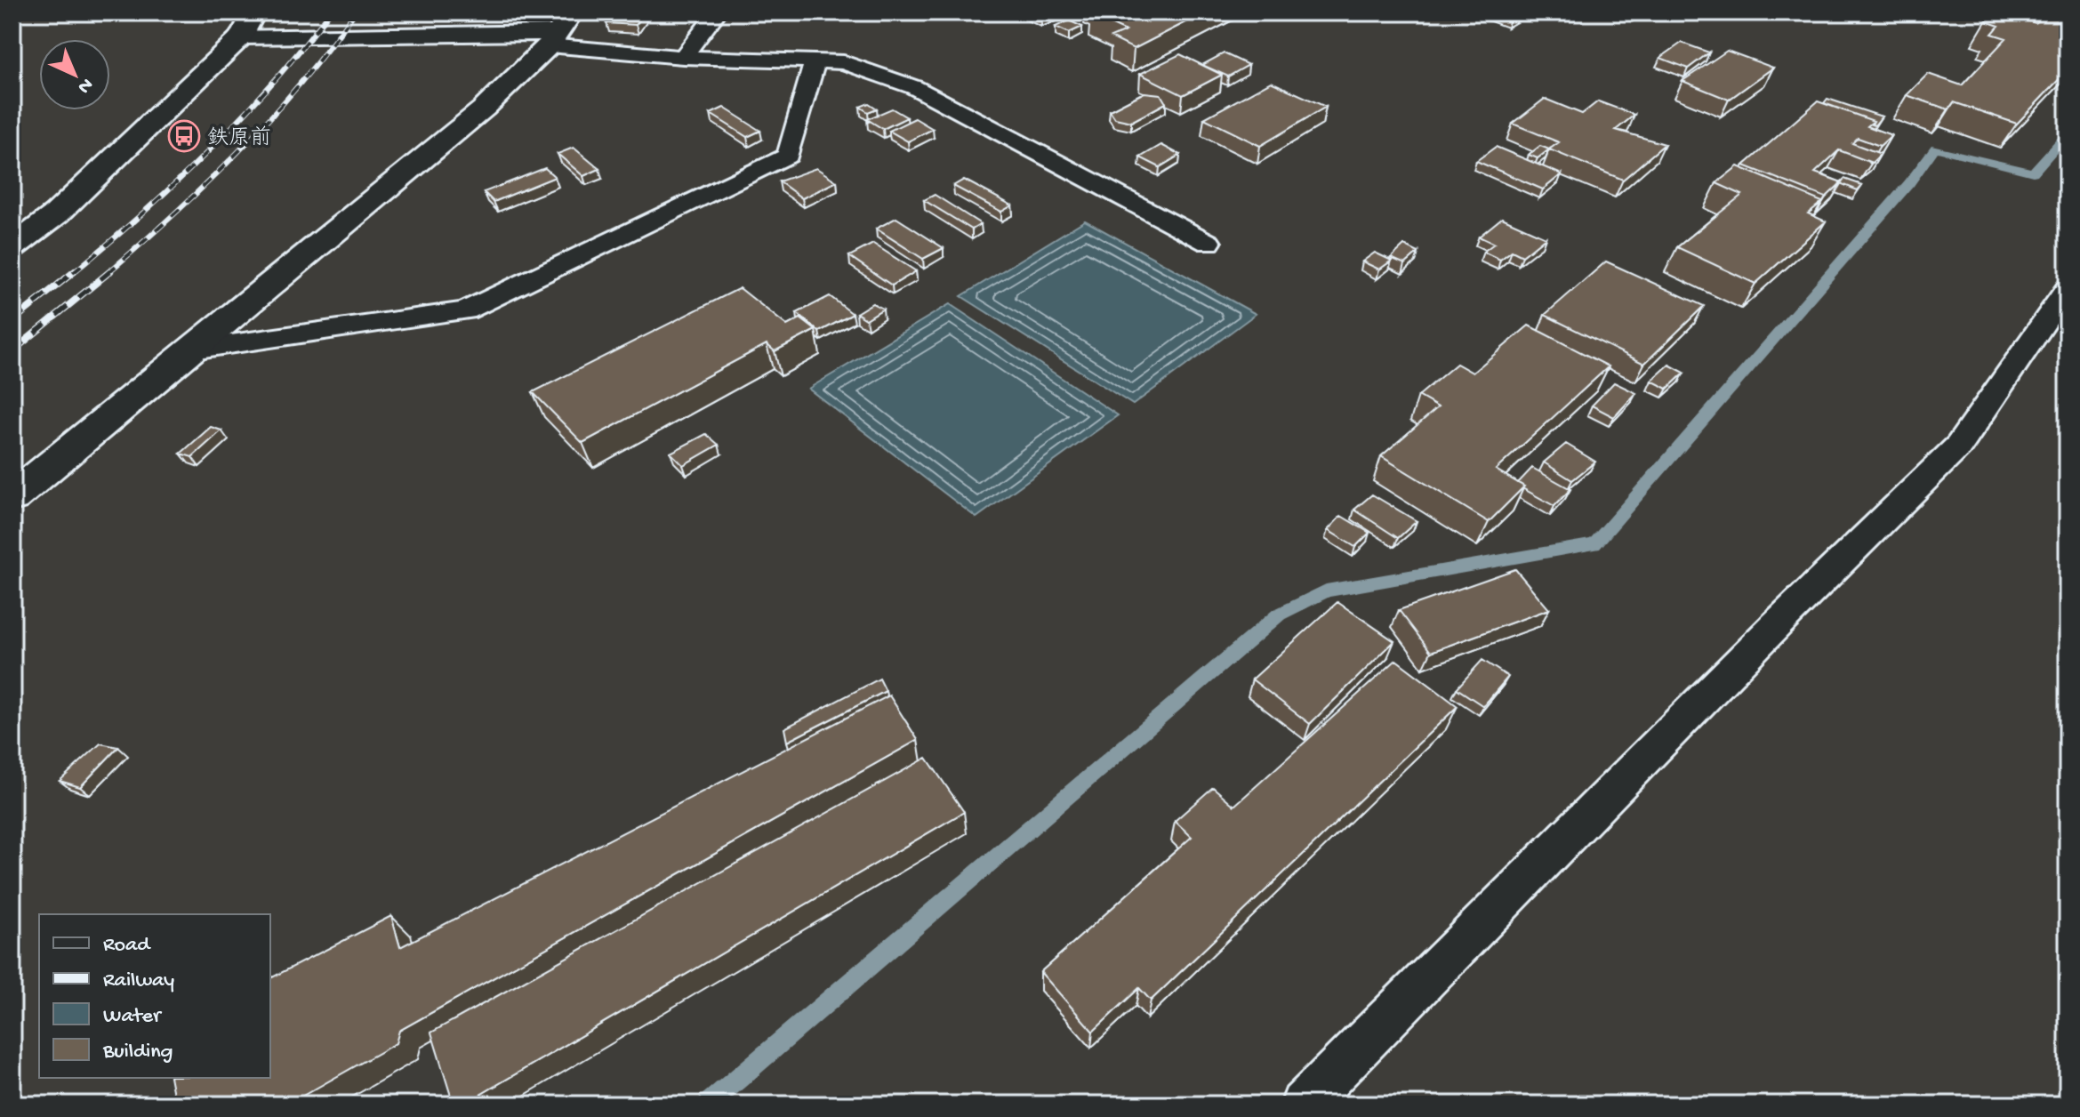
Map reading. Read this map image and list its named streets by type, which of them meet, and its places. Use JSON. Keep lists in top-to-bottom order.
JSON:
{
  "places": {
    "bus stop": ["鉄原前"]
  },
  "legend": [
    "Road",
    "Railway",
    "Water",
    "Building"
  ],
  "north": "bottom right"
}
